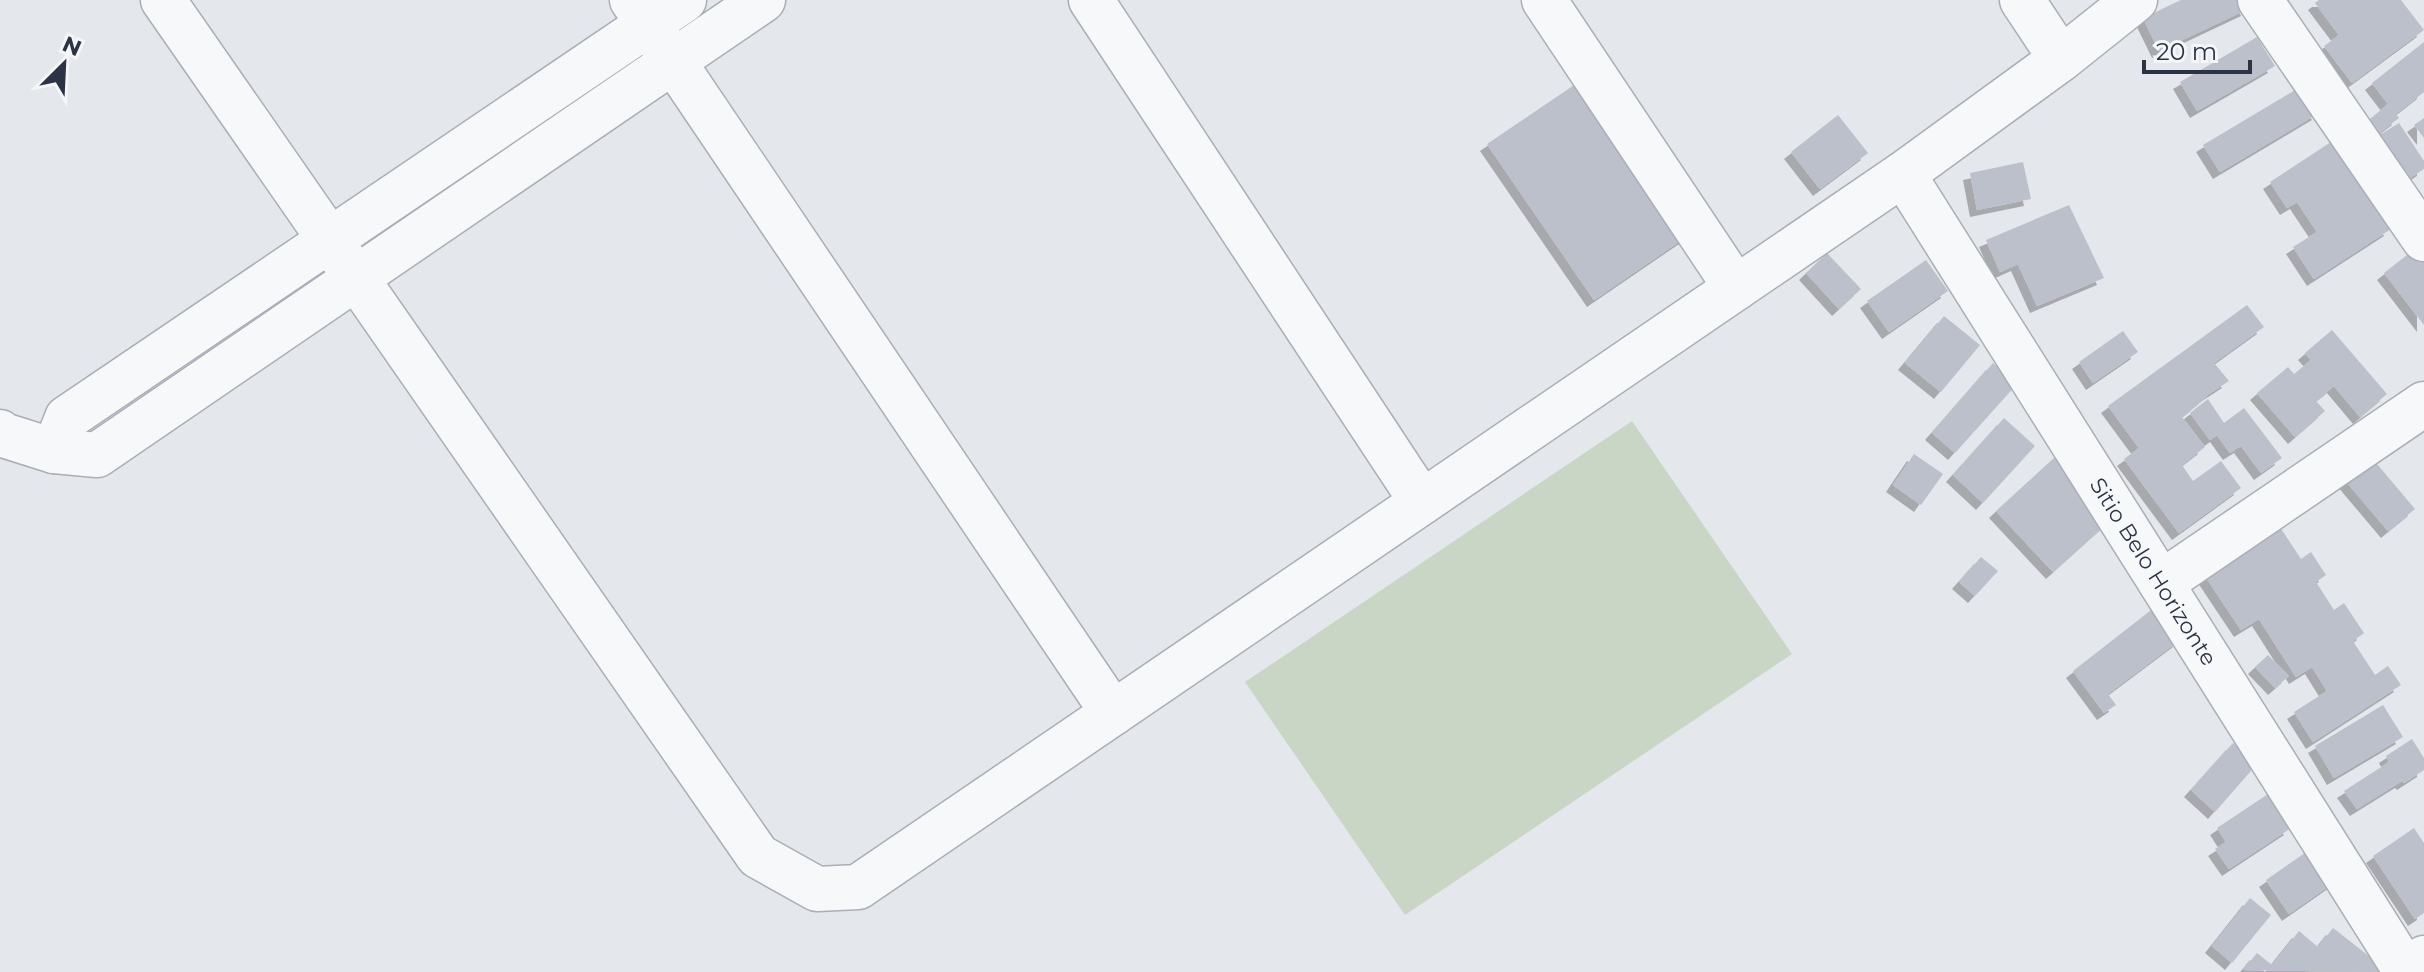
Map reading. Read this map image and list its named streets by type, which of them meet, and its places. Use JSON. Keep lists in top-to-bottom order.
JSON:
{
  "streets": {
    "street": ["Sitio Belo Horizonte"]
  },
  "scale_bar": "20 m",
  "north": "top right"
}
